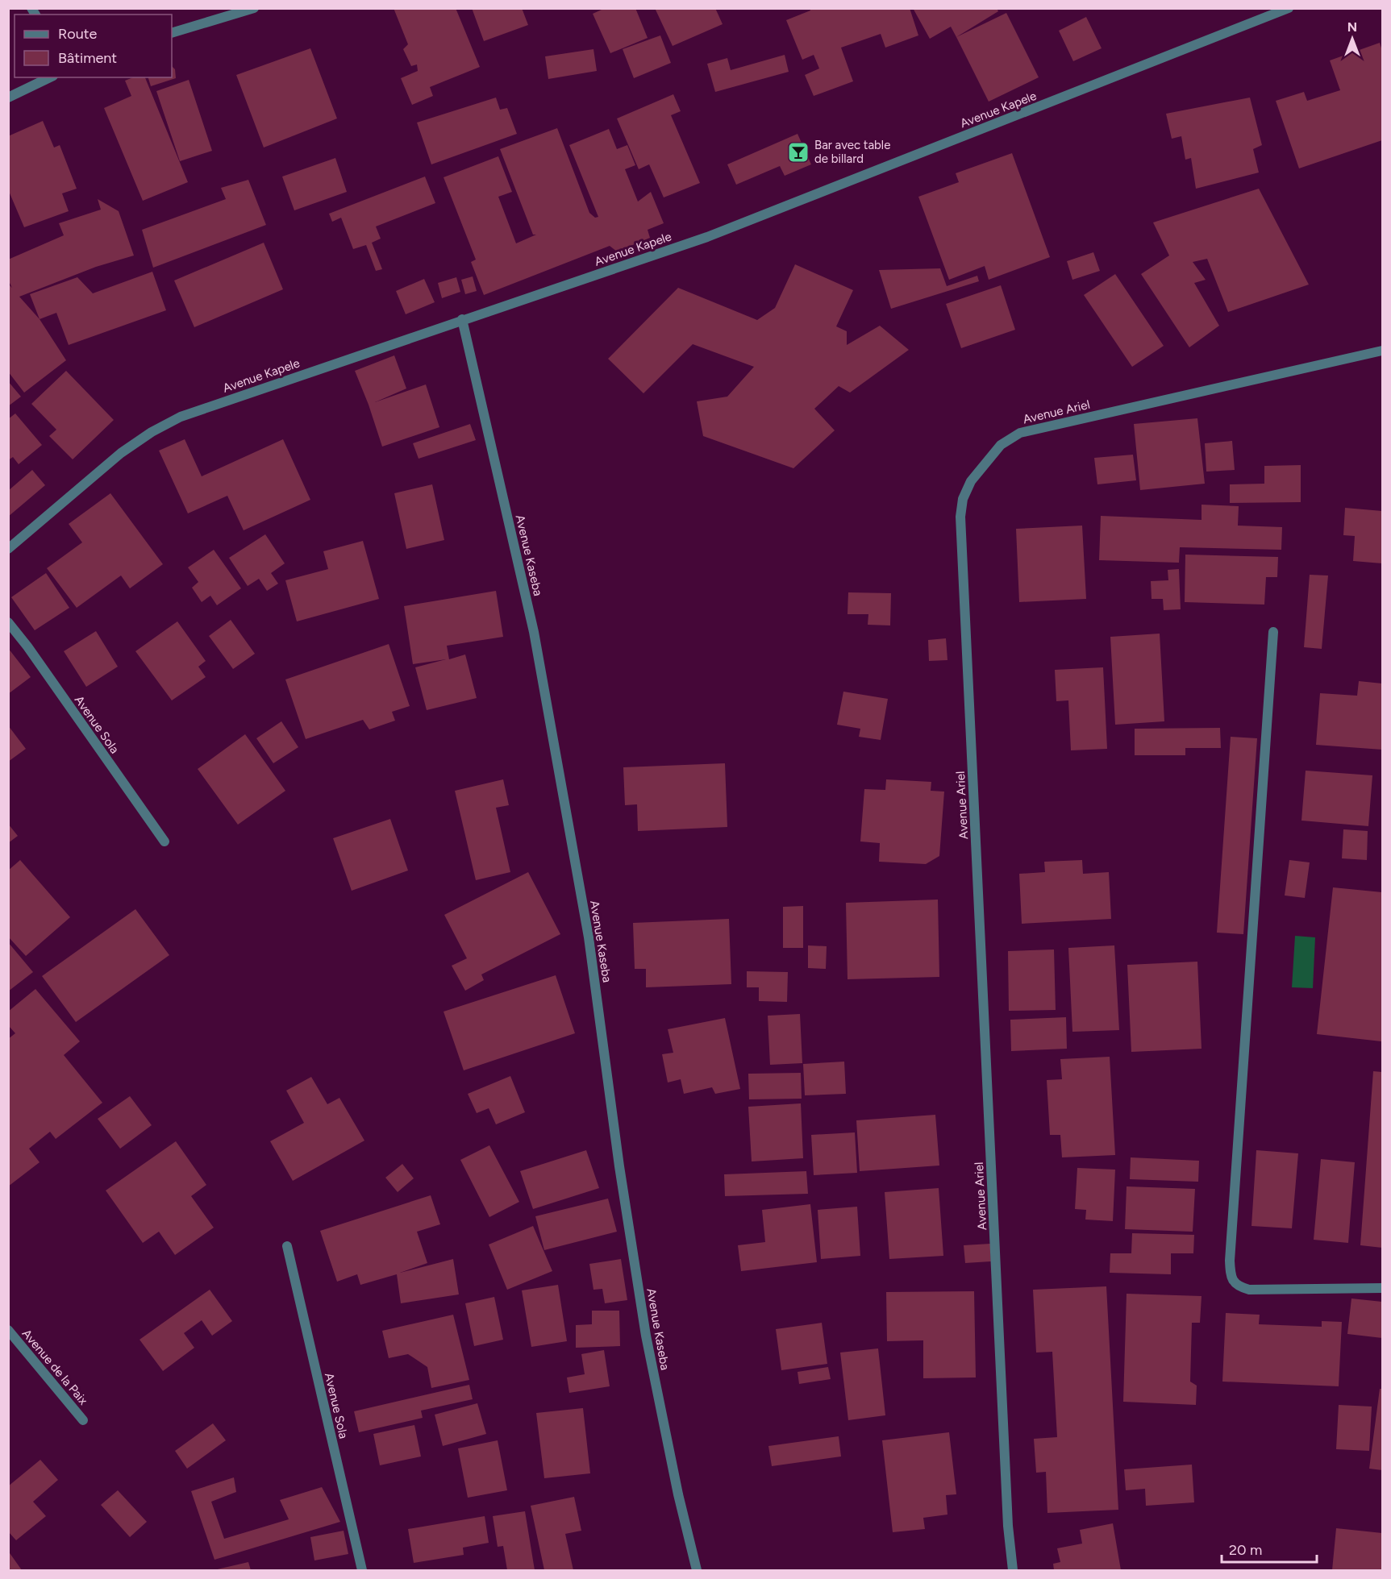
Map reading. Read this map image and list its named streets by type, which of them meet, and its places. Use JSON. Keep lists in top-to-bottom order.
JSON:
{
  "streets": {
    "street": [
      "Avenue Kapele",
      "Avenue Ariel",
      "Avenue Kaseba",
      "Avenue Sola",
      "Avenue de la Paix"
    ]
  },
  "crossings": [
    ["Avenue Kapele", "Avenue Kaseba"]
  ],
  "places": {
    "bar": ["Bar avec table de billard"]
  },
  "legend": ["Route", "Bâtiment"],
  "scale_bar": "20 m",
  "north": "top"
}
